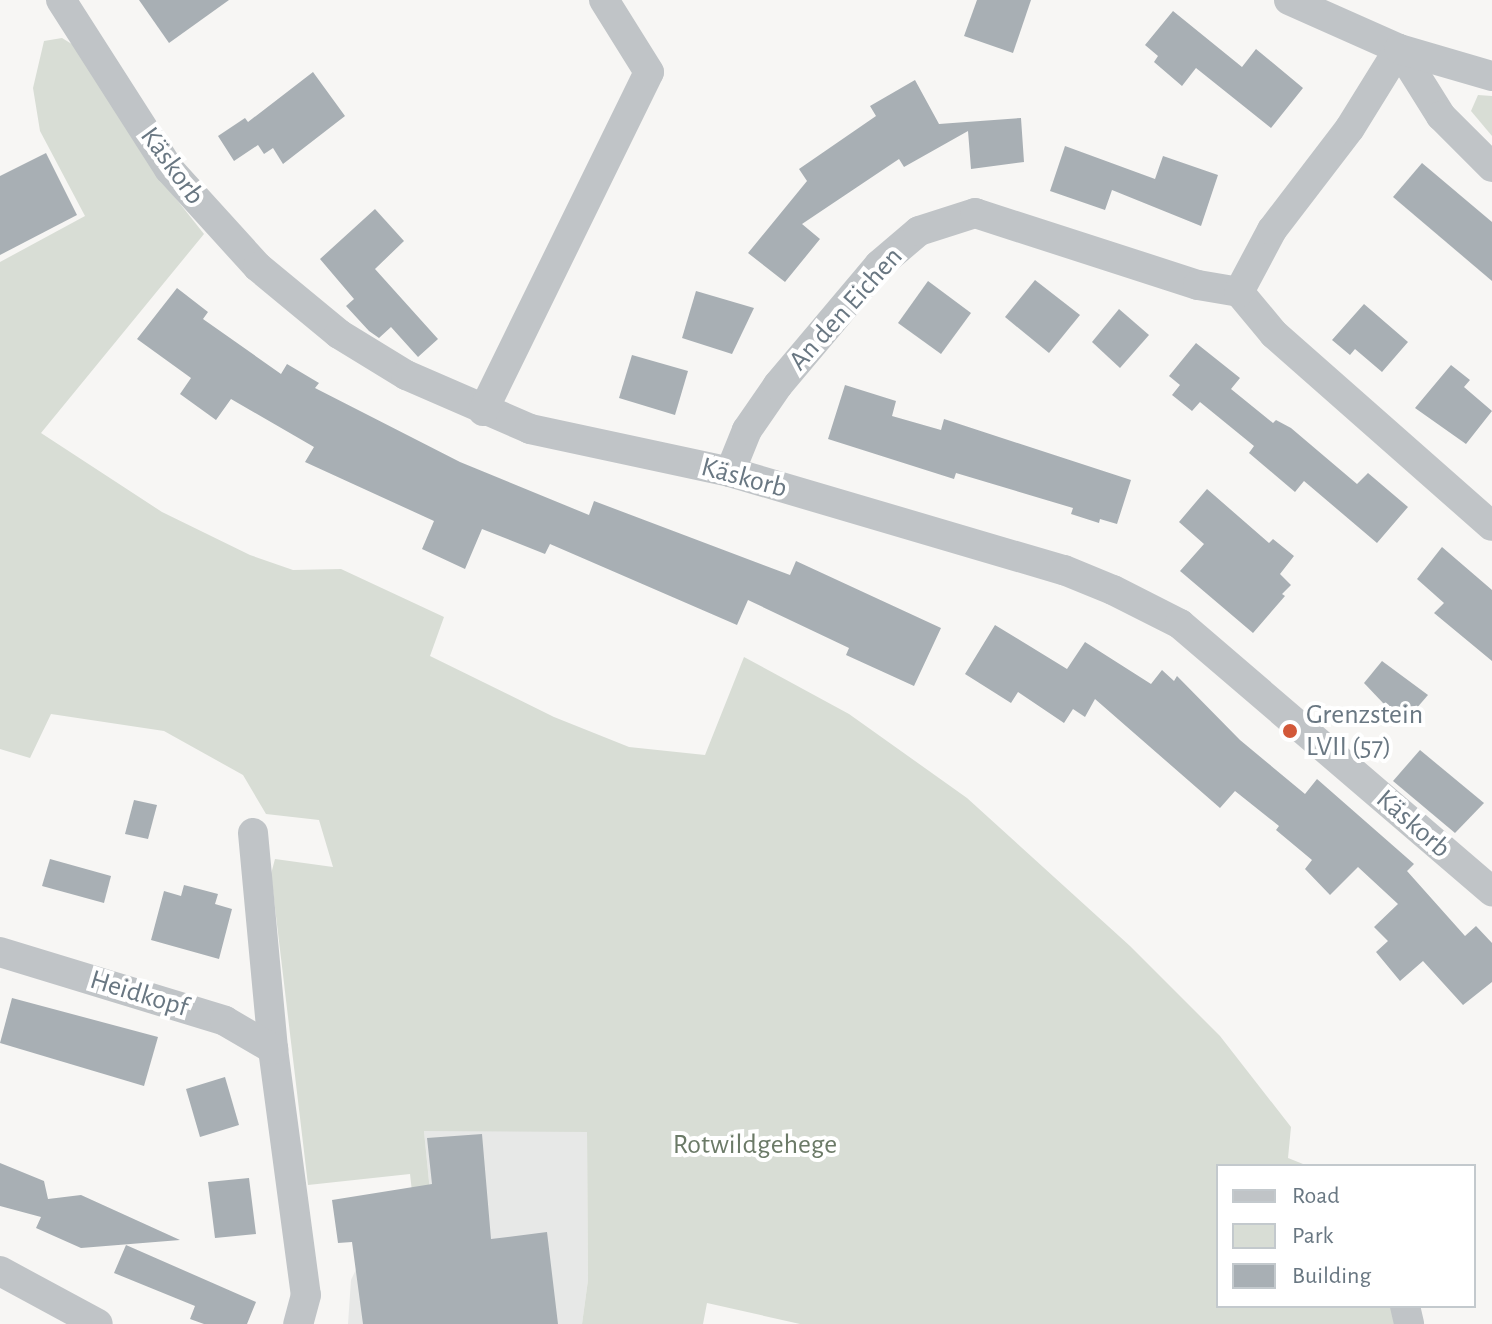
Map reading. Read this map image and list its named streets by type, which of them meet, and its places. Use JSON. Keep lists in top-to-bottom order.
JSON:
{
  "streets": {
    "street": ["Käskorb", "An den Eichen", "Heidkopf"]
  },
  "crossings": [
    ["Käskorb", "An den Eichen"]
  ],
  "parks": ["Rotwildgehege"],
  "places": ["Grenzstein LVII (57)"],
  "legend": ["Road", "Park", "Building"]
}
